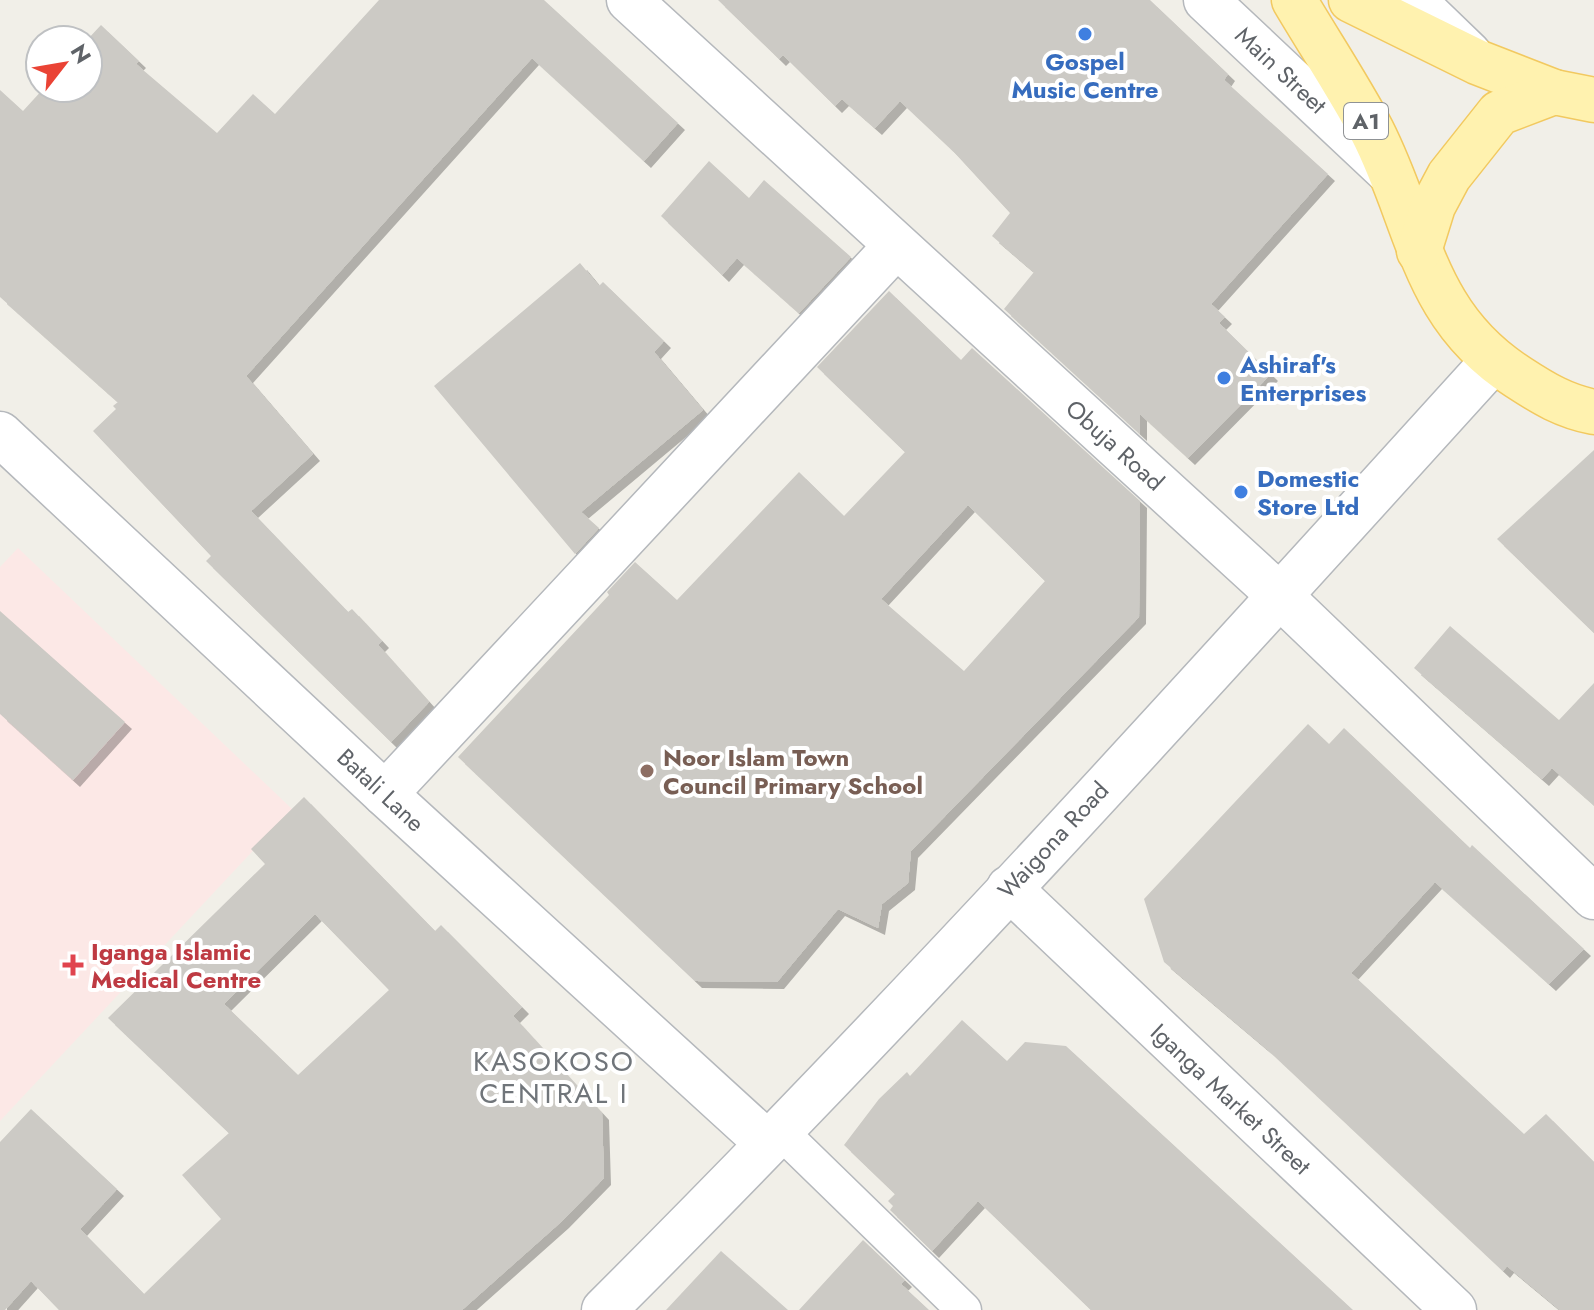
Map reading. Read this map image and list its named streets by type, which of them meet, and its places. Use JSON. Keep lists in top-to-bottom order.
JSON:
{
  "streets": {
    "main road": ["Main Street", "A1"],
    "street": [
      "Obuja Road",
      "Batali Lane",
      "Waigona Road",
      "Iganga Market Street"
    ]
  },
  "crossings": [
    ["Main Street", "Waigona Road"],
    ["Obuja Road", "Waigona Road"],
    ["Batali Lane", "Waigona Road"],
    ["Waigona Road", "Iganga Market Street"]
  ],
  "districts": ["KASOKOSO CENTRAL I"],
  "places": {
    "other": [
      "Gospel Music Centre",
      "Ashiraf's Enterprises",
      "Domestic Store Ltd",
      "Noor Islam Town Council Primary School"
    ],
    "health": ["Iganga Islamic Medical Centre"]
  },
  "north": "top right"
}
